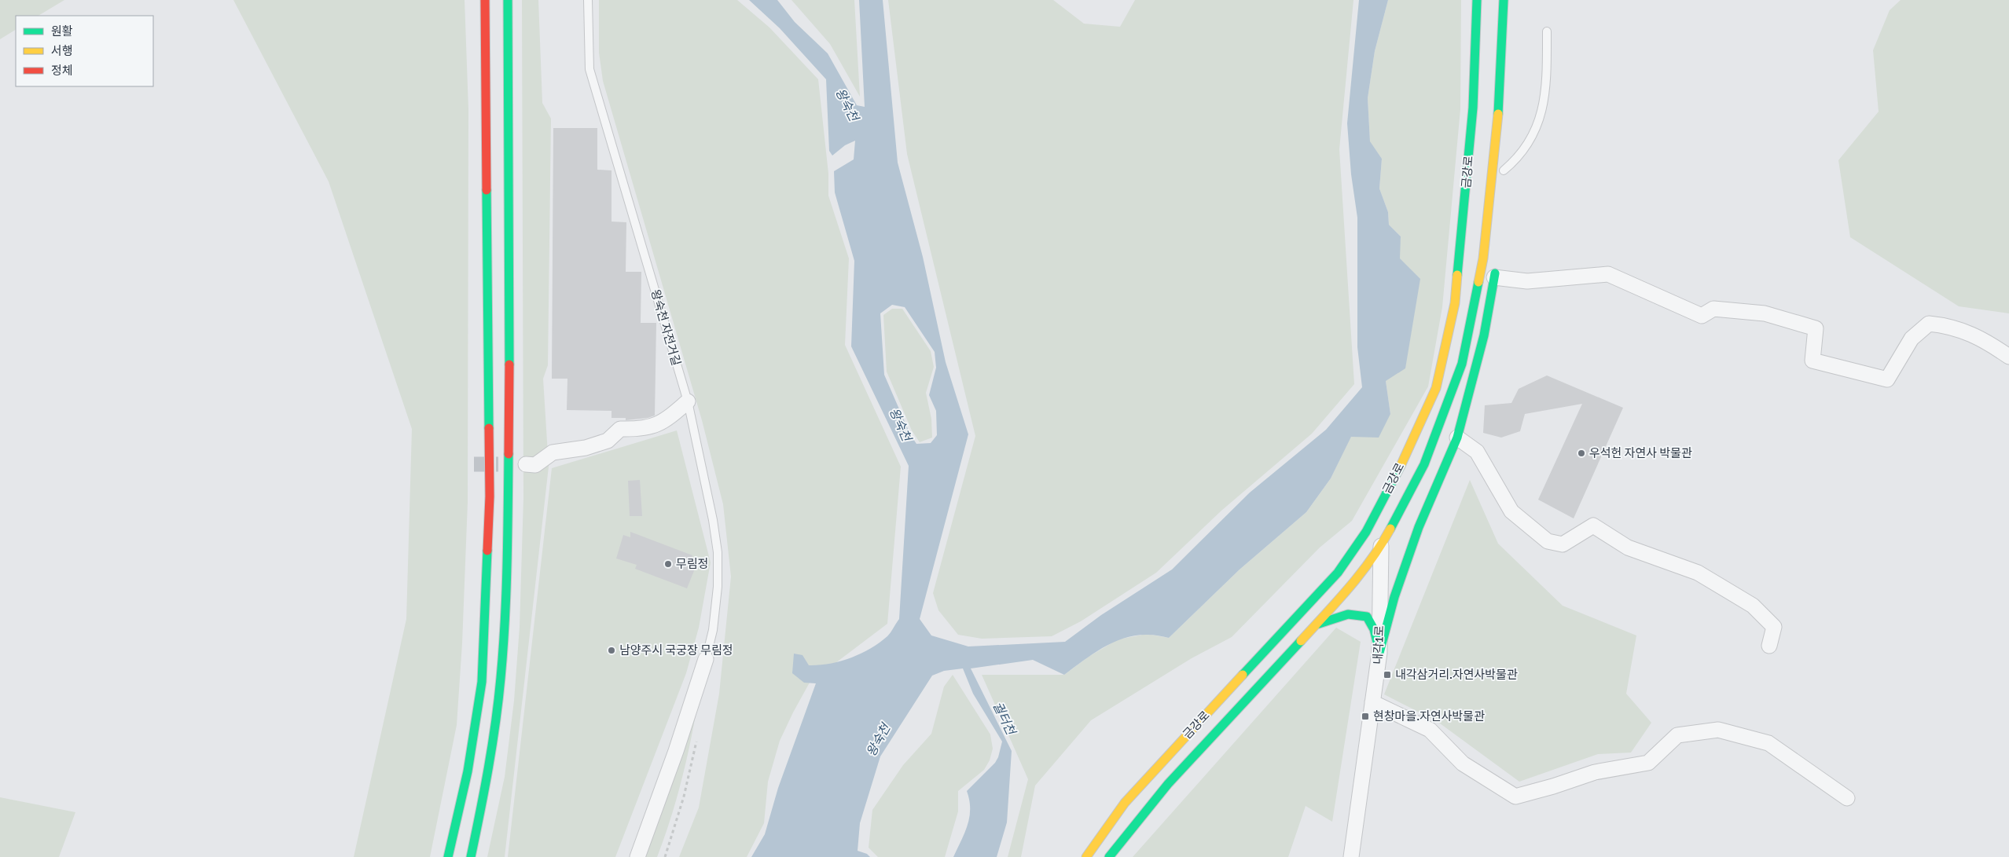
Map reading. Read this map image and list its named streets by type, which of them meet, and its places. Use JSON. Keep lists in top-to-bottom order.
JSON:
{
  "streets": {
    "main road": ["금강로"],
    "street": ["내각1로"],
    "lane": ["왕숙천 자전거길"]
  },
  "crossings": [
    ["금강로", "내각1로"]
  ],
  "water": ["왕숙천", "궐터천"],
  "places": {
    "other": ["우석헌 자연사 박물관", "무림정", "남양주시 국궁장 무림정"],
    "transit": ["내각삼거리.자연사박물관", "현창마을.자연사박물관"]
  },
  "legend": ["원활", "서행", "정체"]
}
